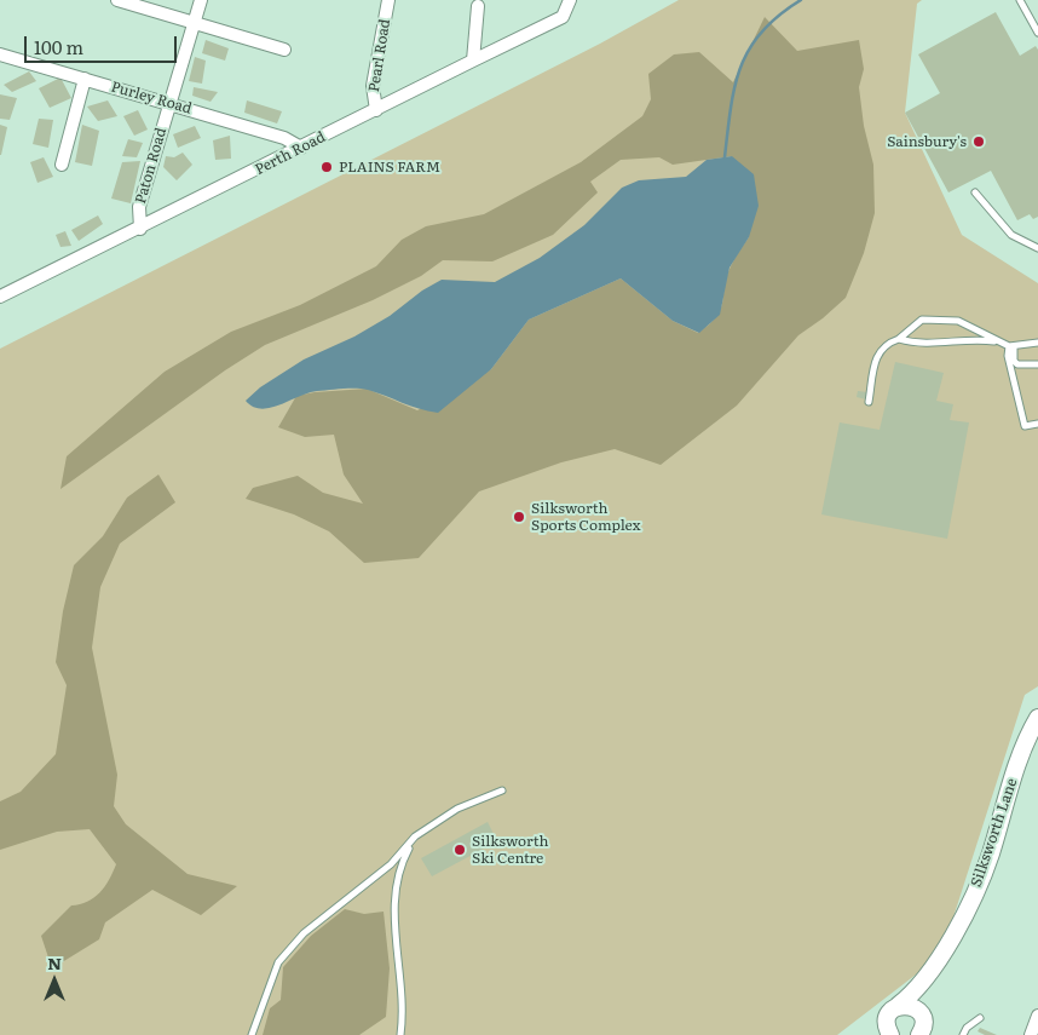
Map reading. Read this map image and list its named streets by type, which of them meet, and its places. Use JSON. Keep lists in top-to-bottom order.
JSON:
{
  "streets": {
    "street": [
      "Pearl Road",
      "Purley Road",
      "Perth Road",
      "Paton Road",
      "Silksworth Lane"
    ]
  },
  "crossings": [
    ["Pearl Road", "Perth Road"],
    ["Purley Road", "Perth Road"],
    ["Purley Road", "Paton Road"],
    ["Perth Road", "Paton Road"]
  ],
  "places": [
    "Sainsbury's",
    "PLAINS FARM",
    "Silksworth Sports Complex",
    "Silksworth Ski Centre"
  ],
  "scale_bar": "100 m",
  "north": "top"
}
